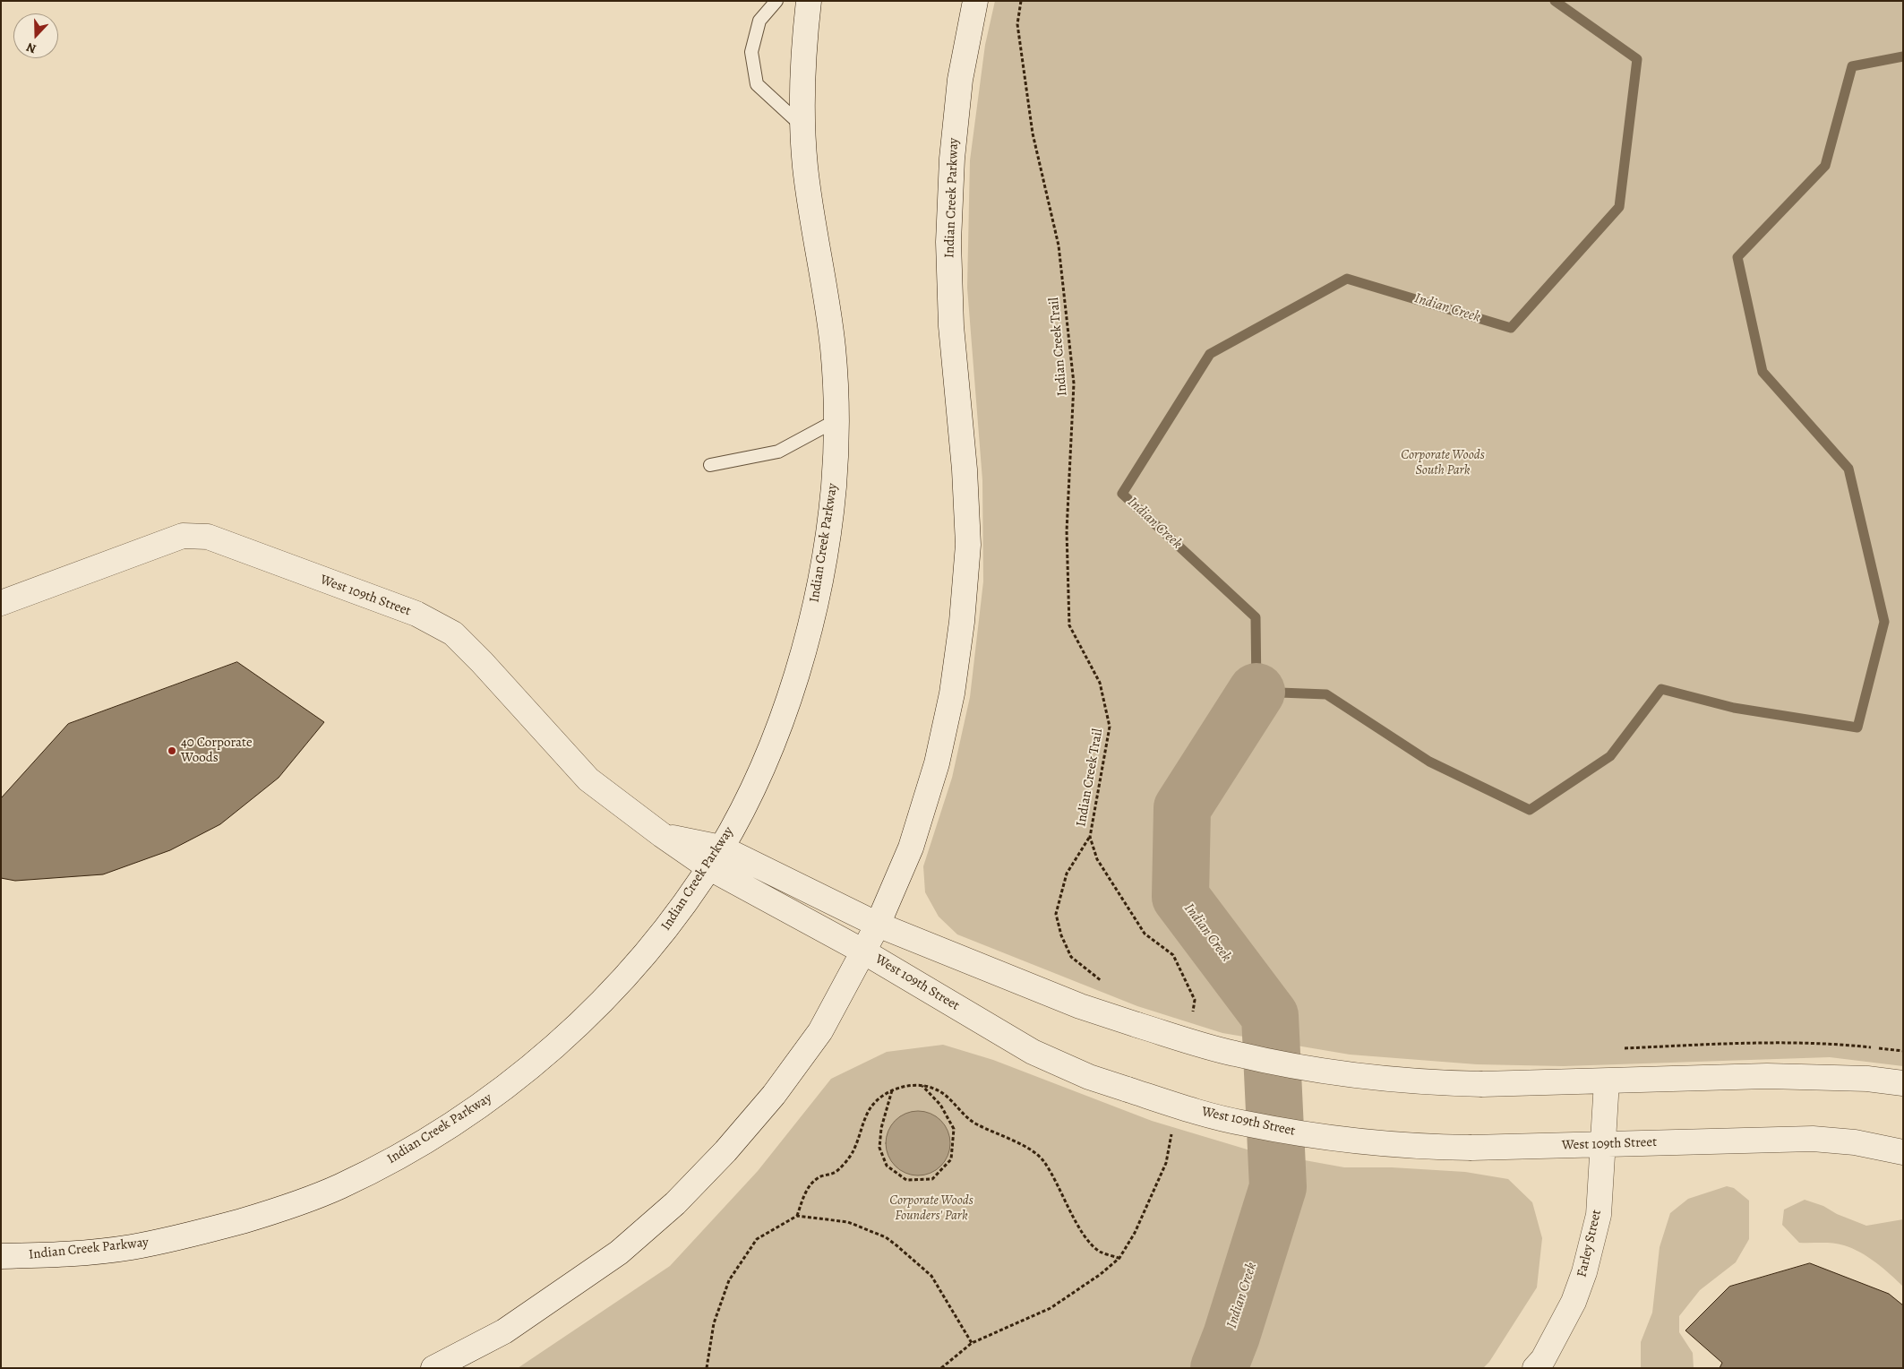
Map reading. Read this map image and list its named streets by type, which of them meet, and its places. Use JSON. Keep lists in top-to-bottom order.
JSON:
{
  "streets": {
    "street": ["Indian Creek Parkway", "West 109th Street", "Farley Street"],
    "path": ["Indian Creek Trail"]
  },
  "crossings": [
    ["Indian Creek Parkway", "West 109th Street"],
    ["West 109th Street", "Farley Street"]
  ],
  "water": ["Indian Creek"],
  "parks": ["Corporate Woods South Park", "Corporate Woods Founders' Park"],
  "places": ["40 Corporate Woods"],
  "north": "bottom"
}
